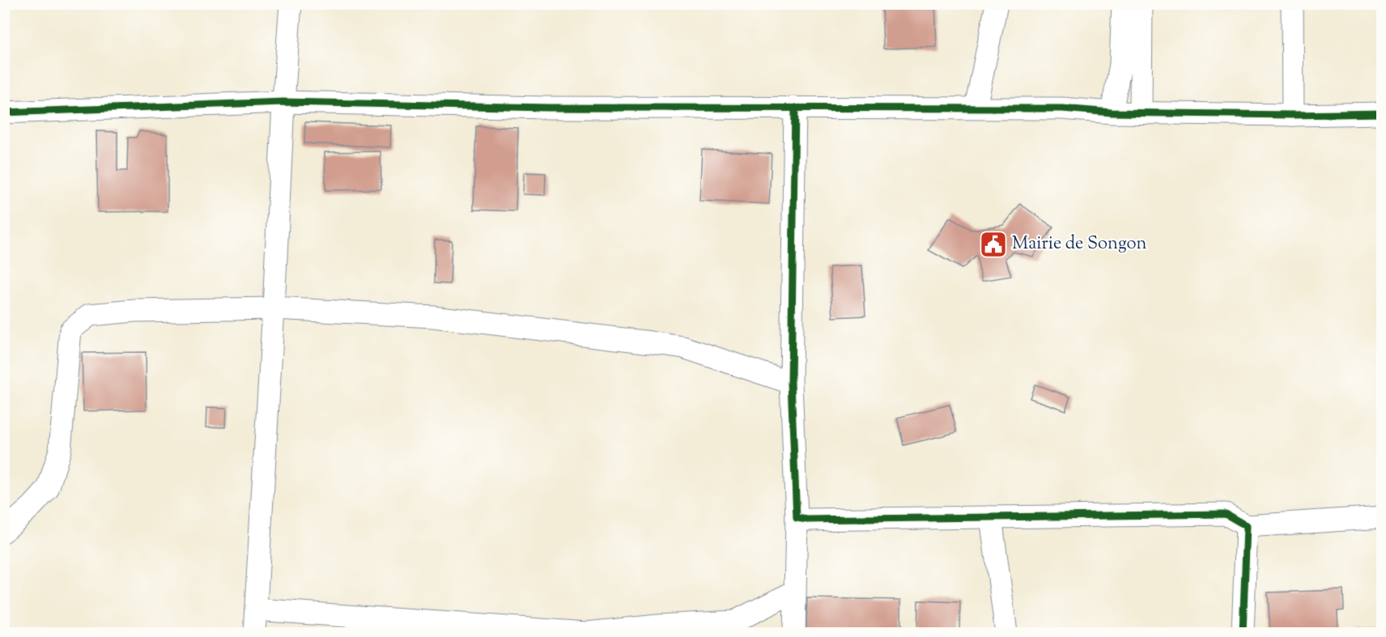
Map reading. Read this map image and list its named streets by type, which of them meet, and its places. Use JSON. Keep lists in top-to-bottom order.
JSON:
{
  "places": {
    "public building": ["Mairie de Songon"]
  }
}
